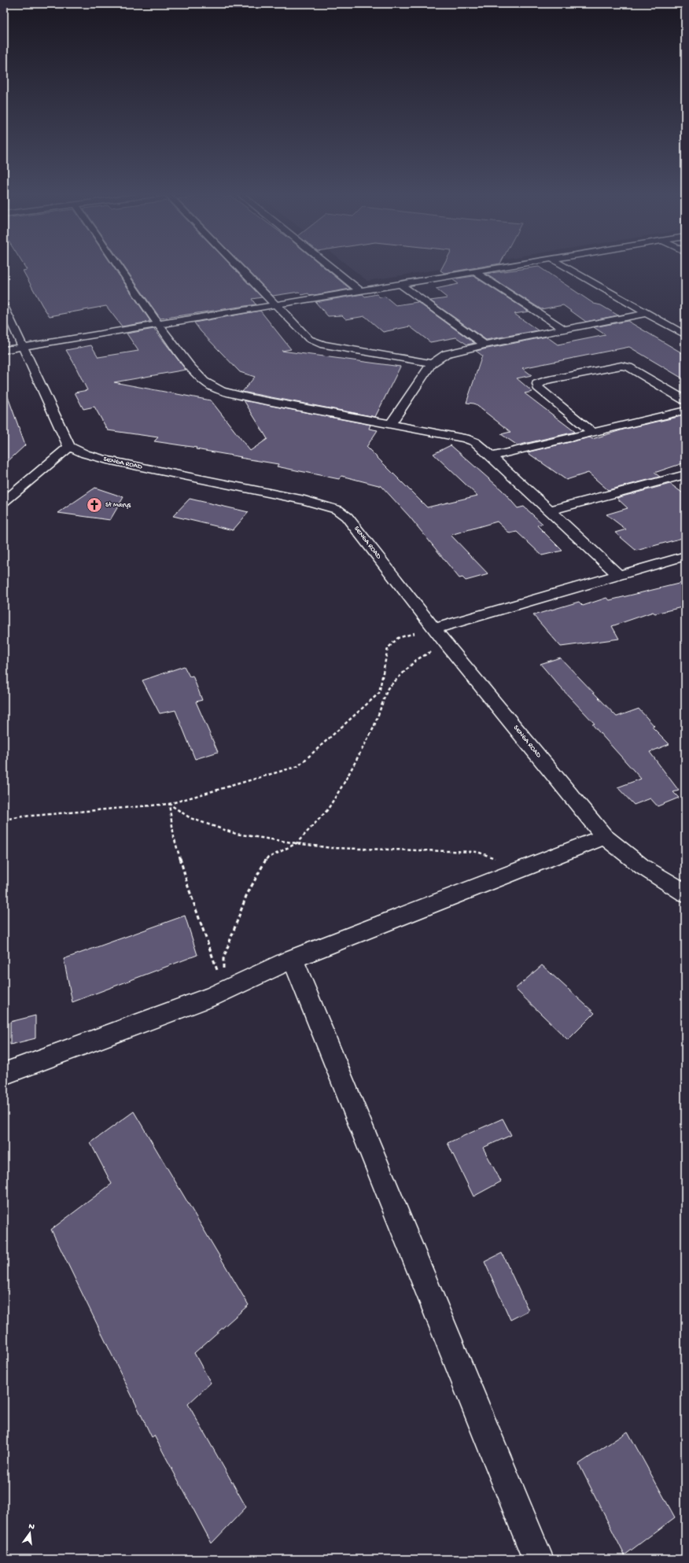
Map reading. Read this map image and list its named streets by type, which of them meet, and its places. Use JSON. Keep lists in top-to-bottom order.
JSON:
{
  "streets": {
    "street": ["SENGA ROAD"]
  },
  "places": {
    "church": ["St Marys"]
  },
  "north": "top"
}
